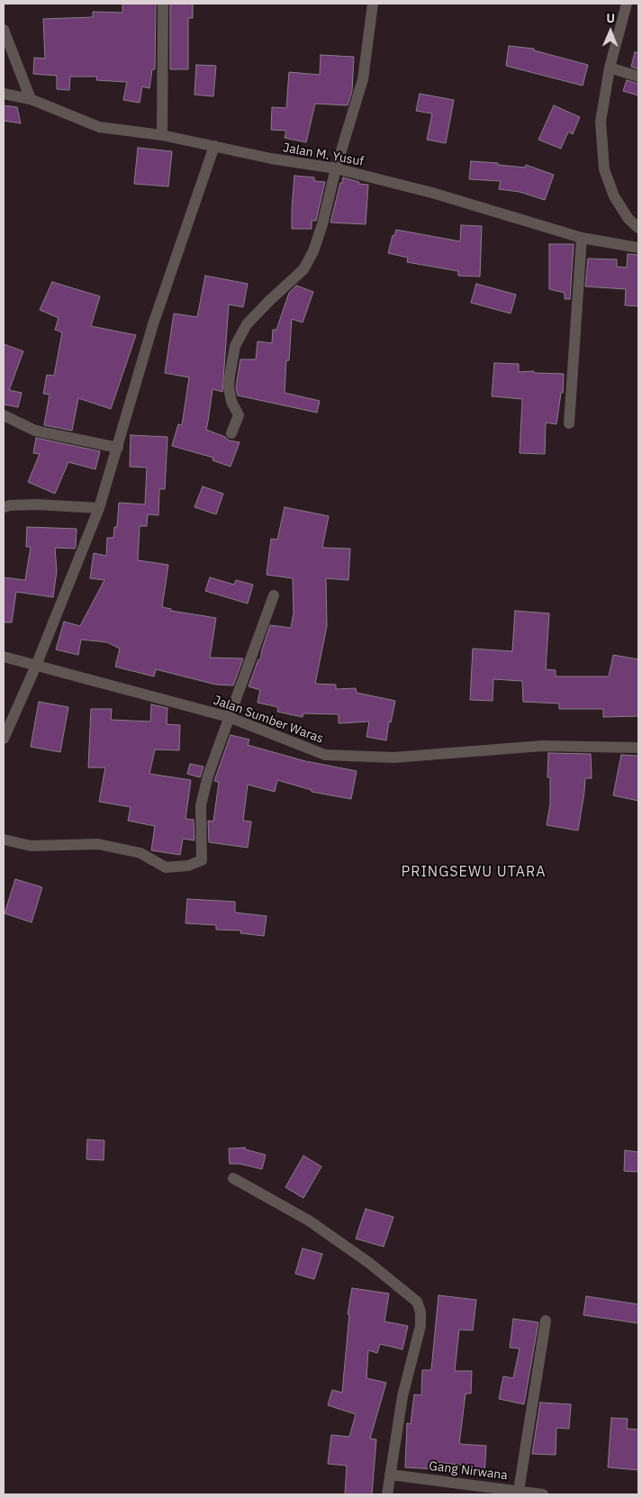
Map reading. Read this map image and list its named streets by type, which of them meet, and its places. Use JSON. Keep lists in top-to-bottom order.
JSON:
{
  "streets": {
    "street": ["Jalan M. Yusuf", "Jalan Sumber Waras", "Gang Nirwana"]
  },
  "districts": ["PRINGSEWU UTARA"],
  "north": "top"
}
